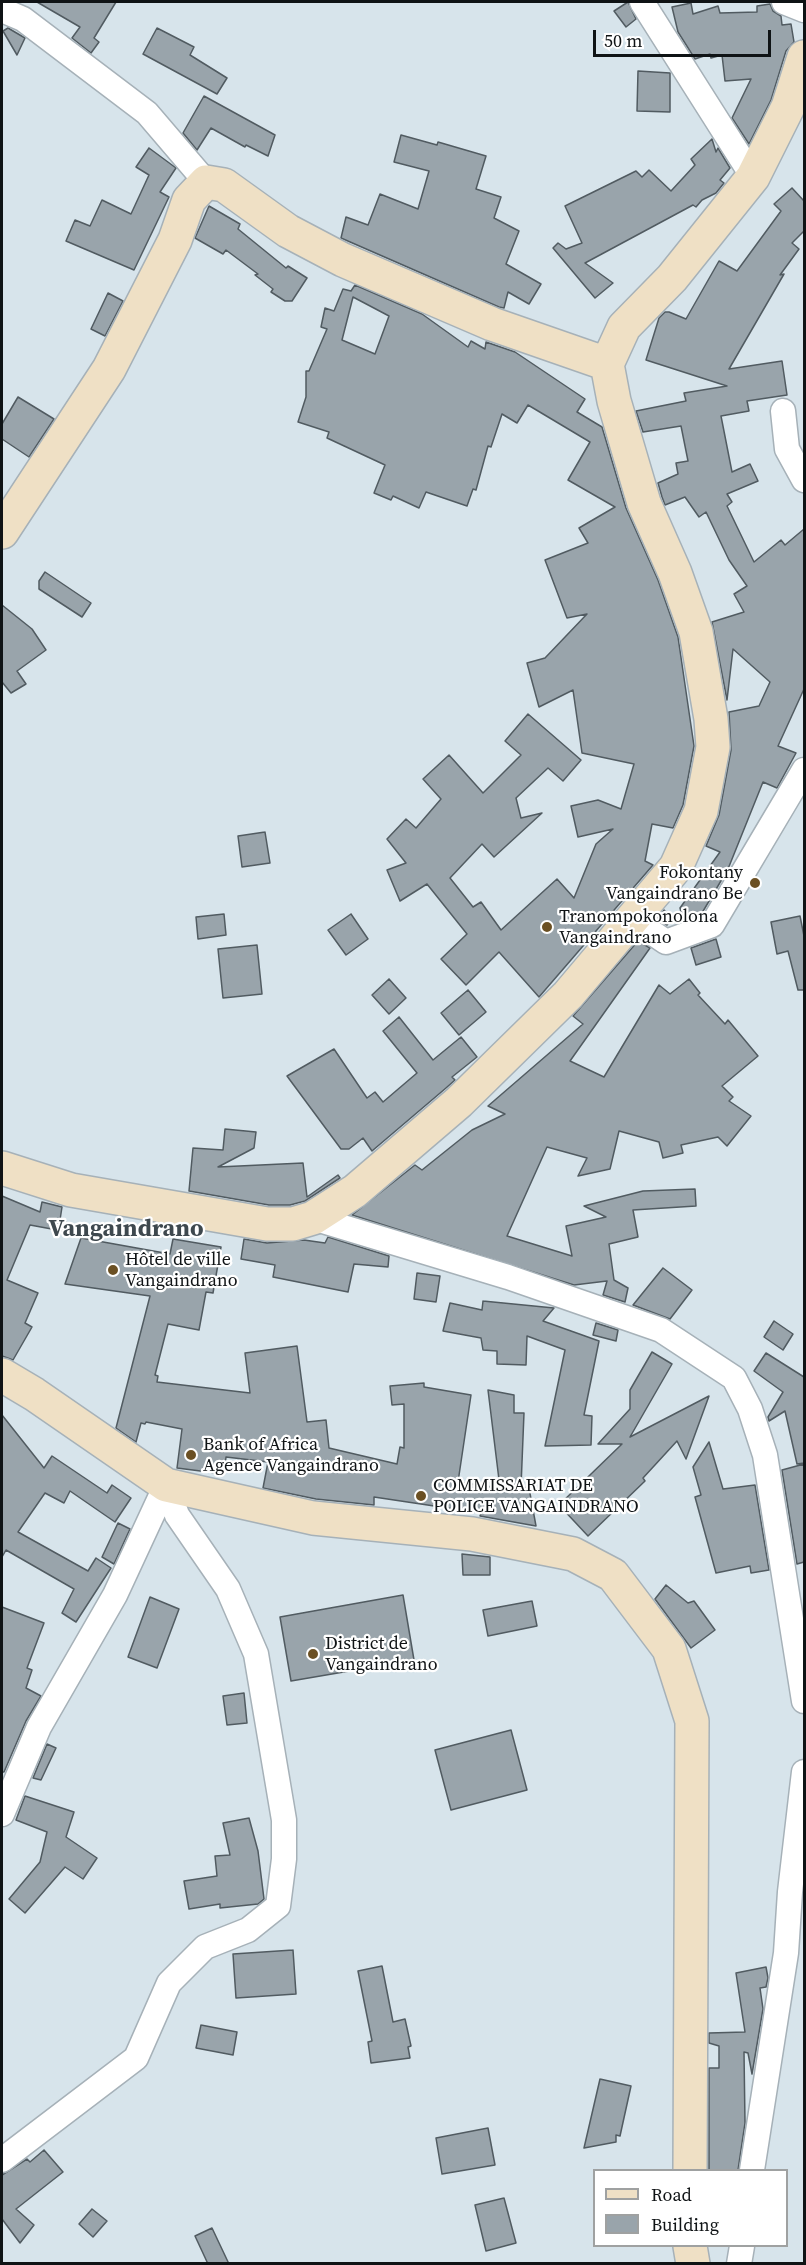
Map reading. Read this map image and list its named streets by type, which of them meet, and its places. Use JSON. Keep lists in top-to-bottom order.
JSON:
{
  "districts": ["Vangaindrano"],
  "places": [
    "Fokontany Vangaindrano Be",
    "Tranompokonolona Vangaindrano",
    "Hôtel de ville Vangaindrano",
    "Bank of Africa Agence Vangaindrano",
    "COMMISSARIAT DE POLICE VANGAINDRANO",
    "District de Vangaindrano"
  ],
  "legend": ["Road", "Building"],
  "scale_bar": "50 m"
}
